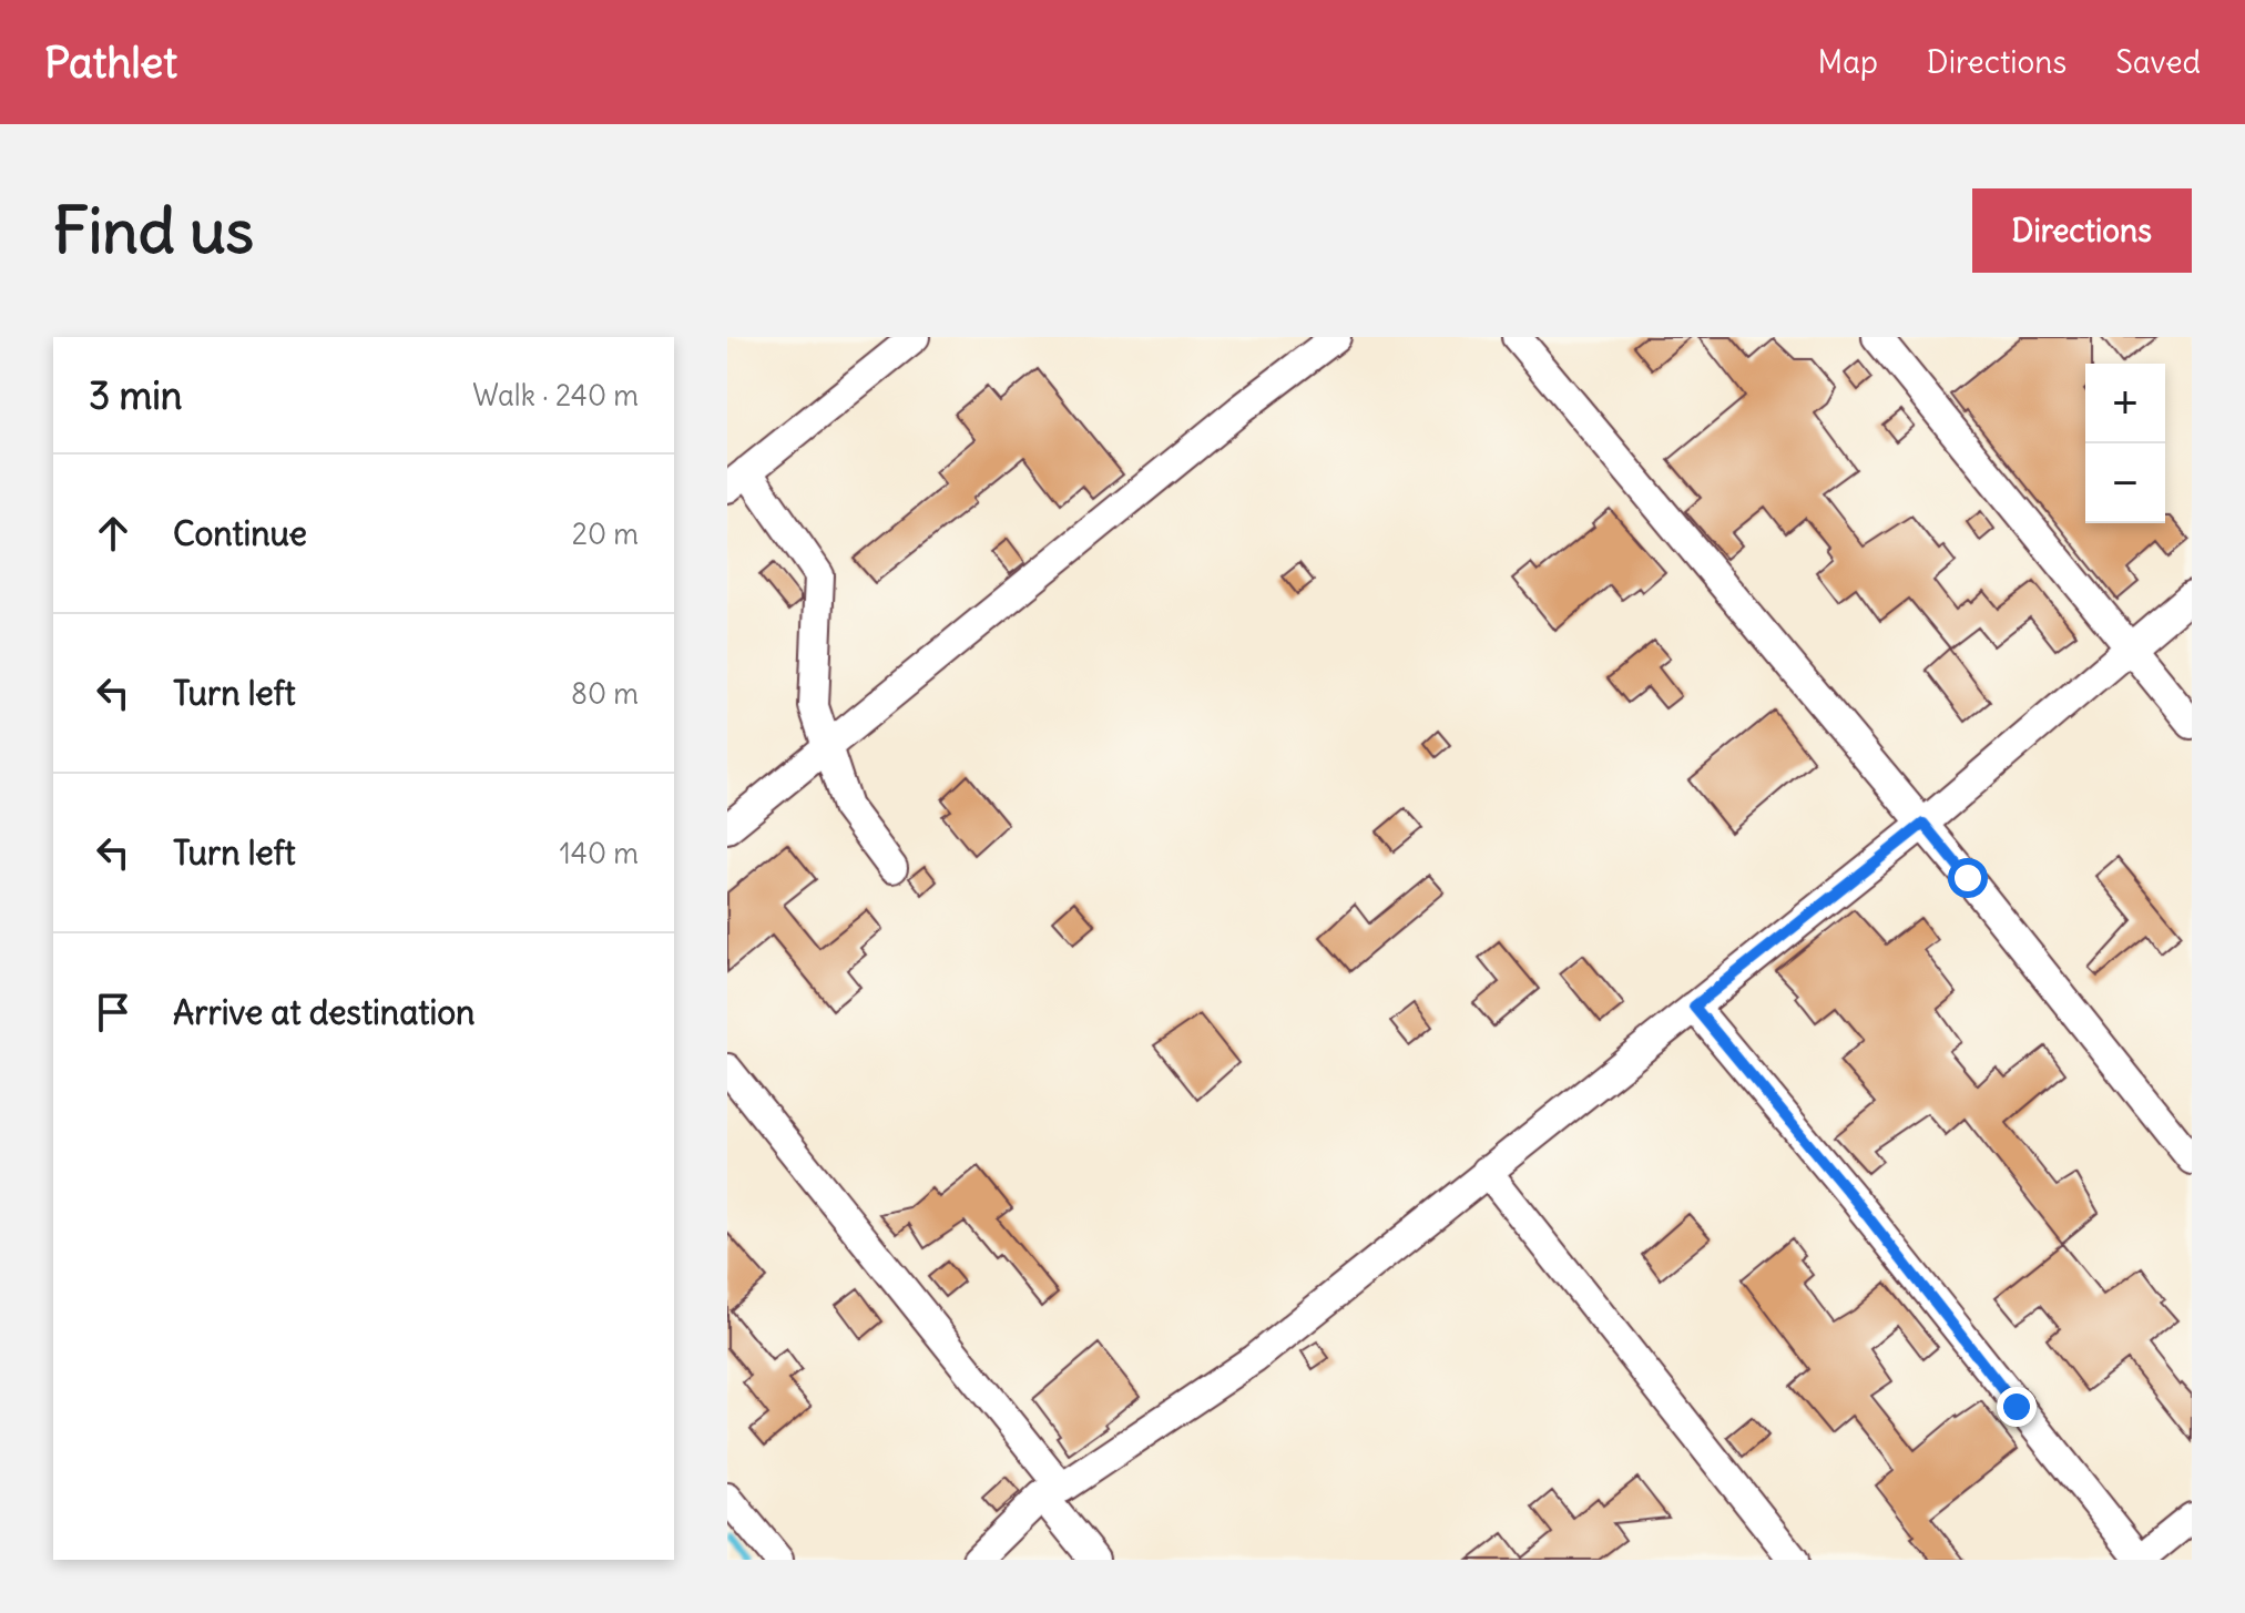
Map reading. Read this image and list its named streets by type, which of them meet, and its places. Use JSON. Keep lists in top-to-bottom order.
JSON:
{
  "page": {
    "header": "Pathlet",
    "nav": ["Map", "Directions", "Saved"],
    "buttons": "Directions",
    "title": "Find us",
    "heading": ["3 min", "Walk · 240 m"],
    "map_buttons": ["+", "−"],
    "list": [
      ["Continue", "20 m"],
      ["Turn left", "80 m"],
      ["Turn left", "140 m"],
      "Arrive at destination"
    ]
  }
}
